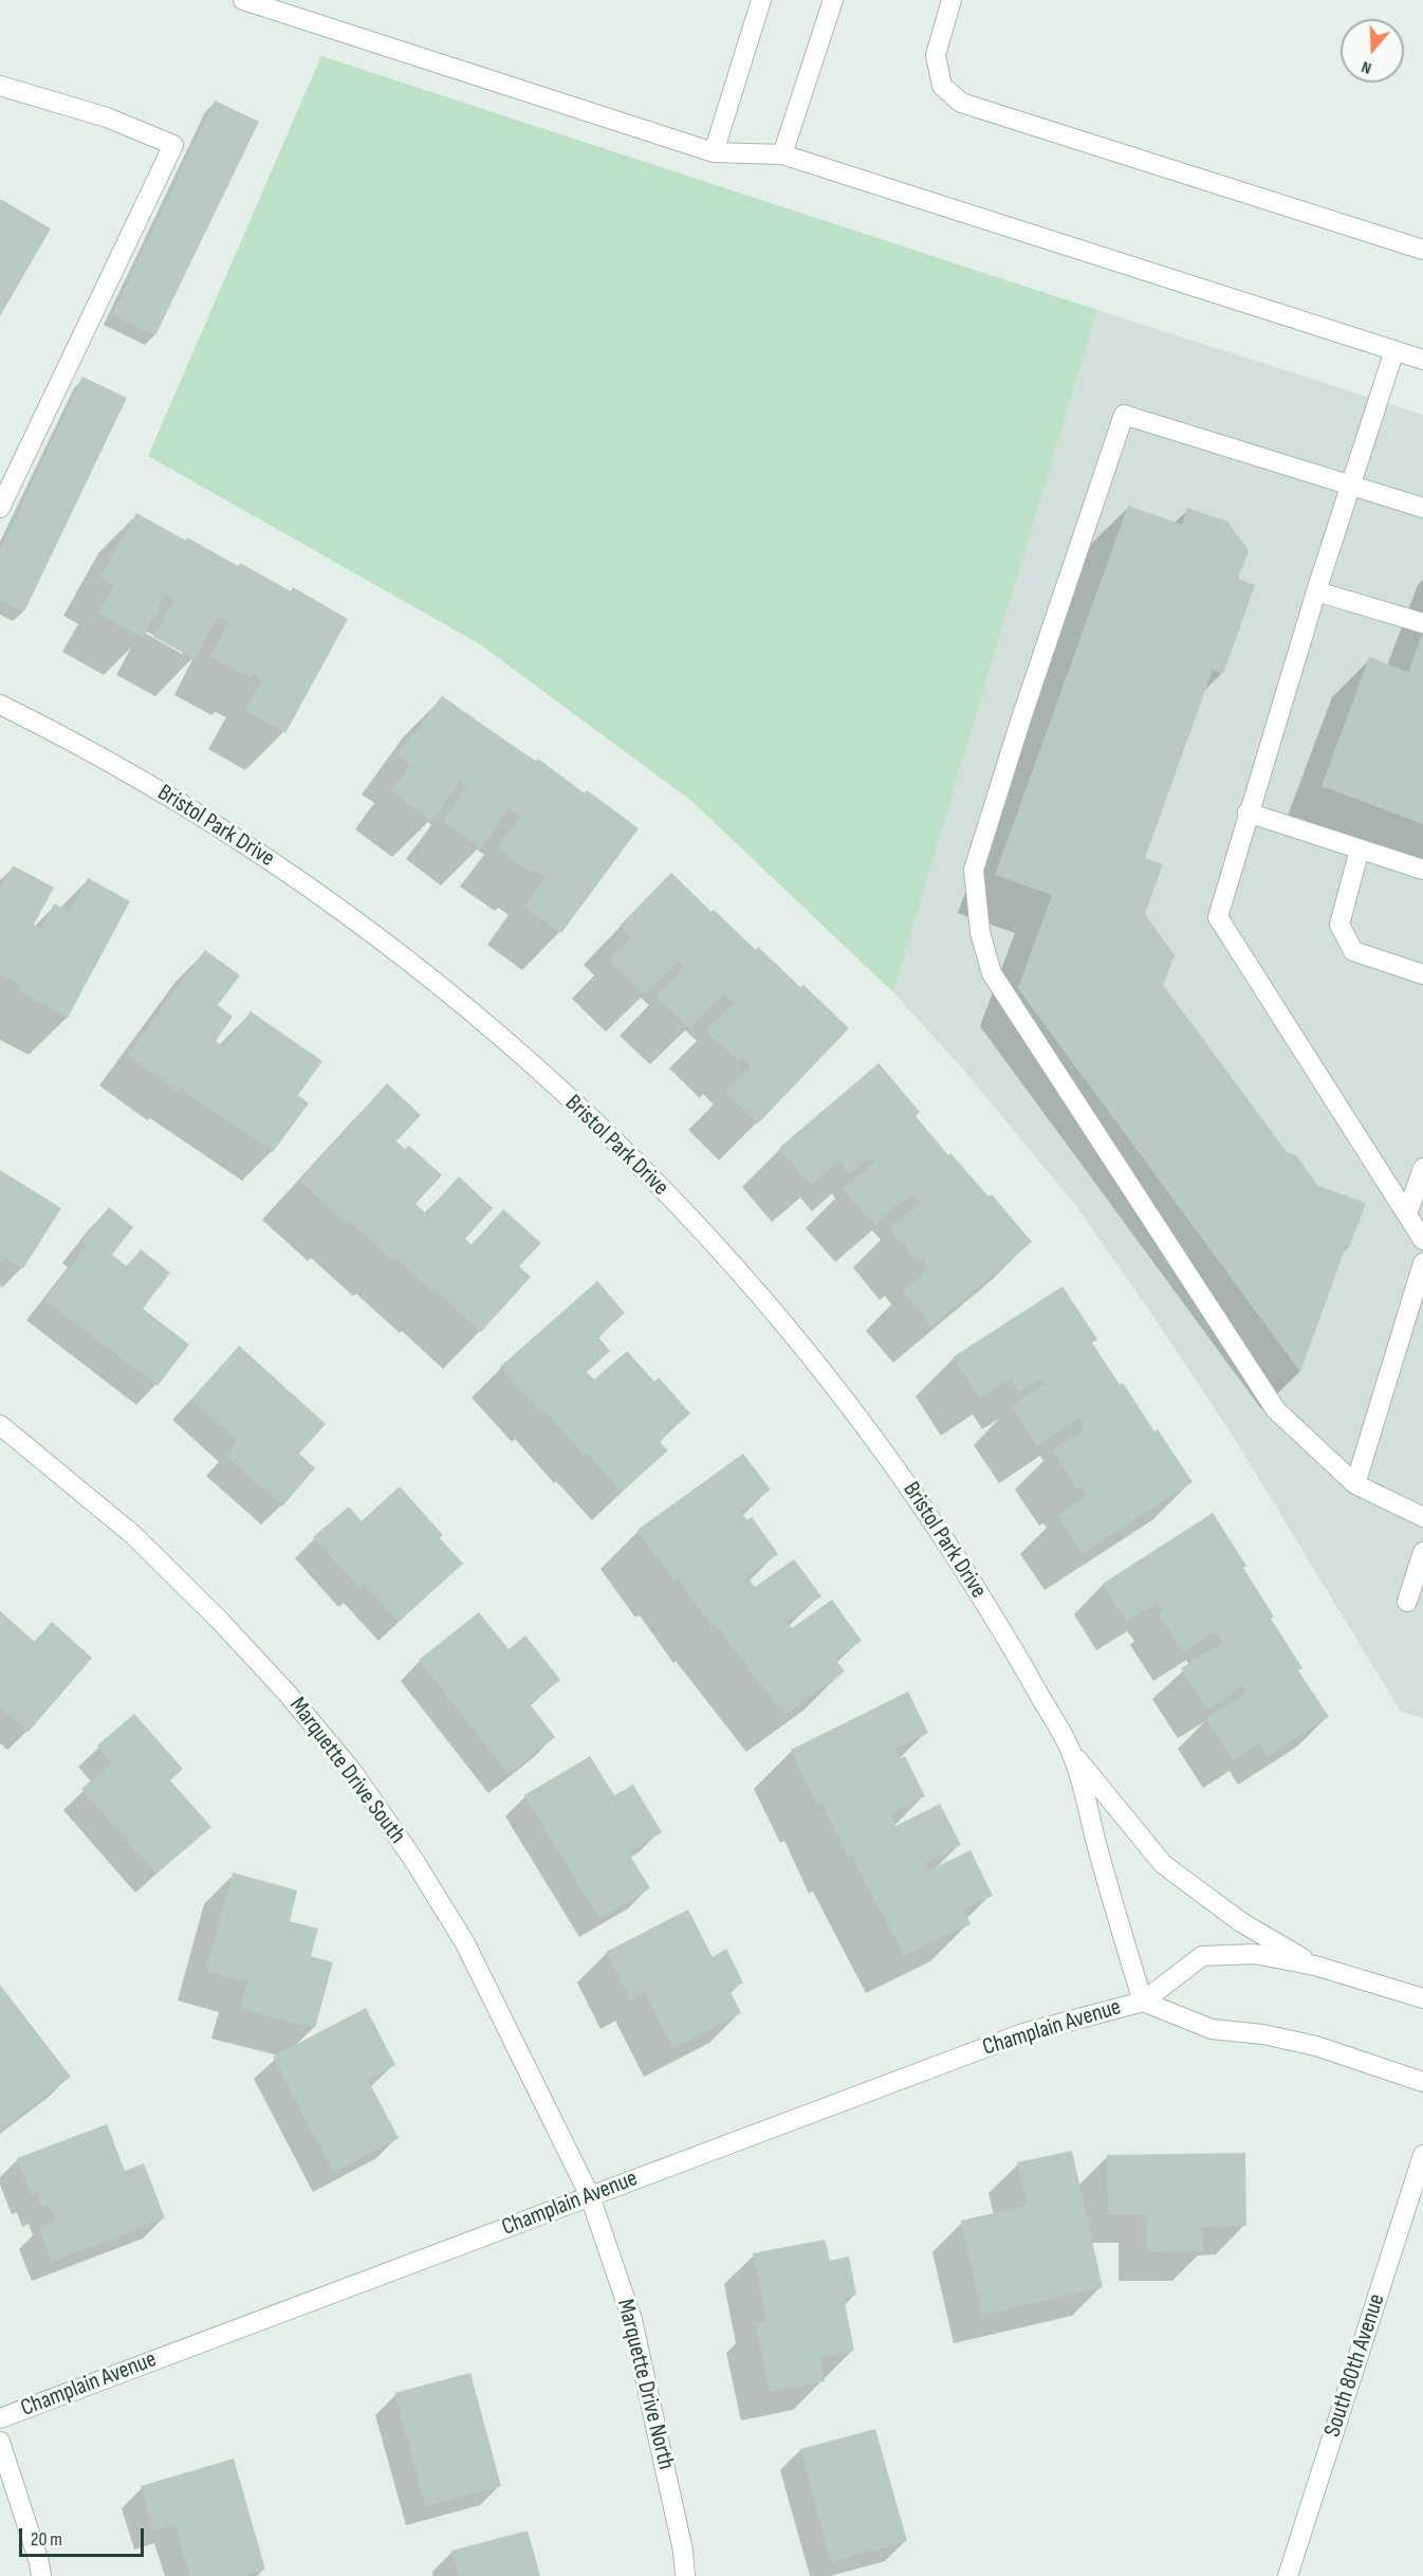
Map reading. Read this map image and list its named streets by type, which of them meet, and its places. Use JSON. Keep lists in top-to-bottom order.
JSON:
{
  "streets": {
    "street": [
      "Bristol Park Drive",
      "Marquette Drive South",
      "Champlain Avenue",
      "South 80th Avenue",
      "Marquette Drive North"
    ]
  },
  "crossings": [
    ["Bristol Park Drive", "Champlain Avenue"],
    ["Marquette Drive South", "Champlain Avenue"],
    ["Marquette Drive South", "Marquette Drive North"],
    ["Champlain Avenue", "Marquette Drive North"]
  ],
  "scale_bar": "20 m",
  "north": "bottom"
}
